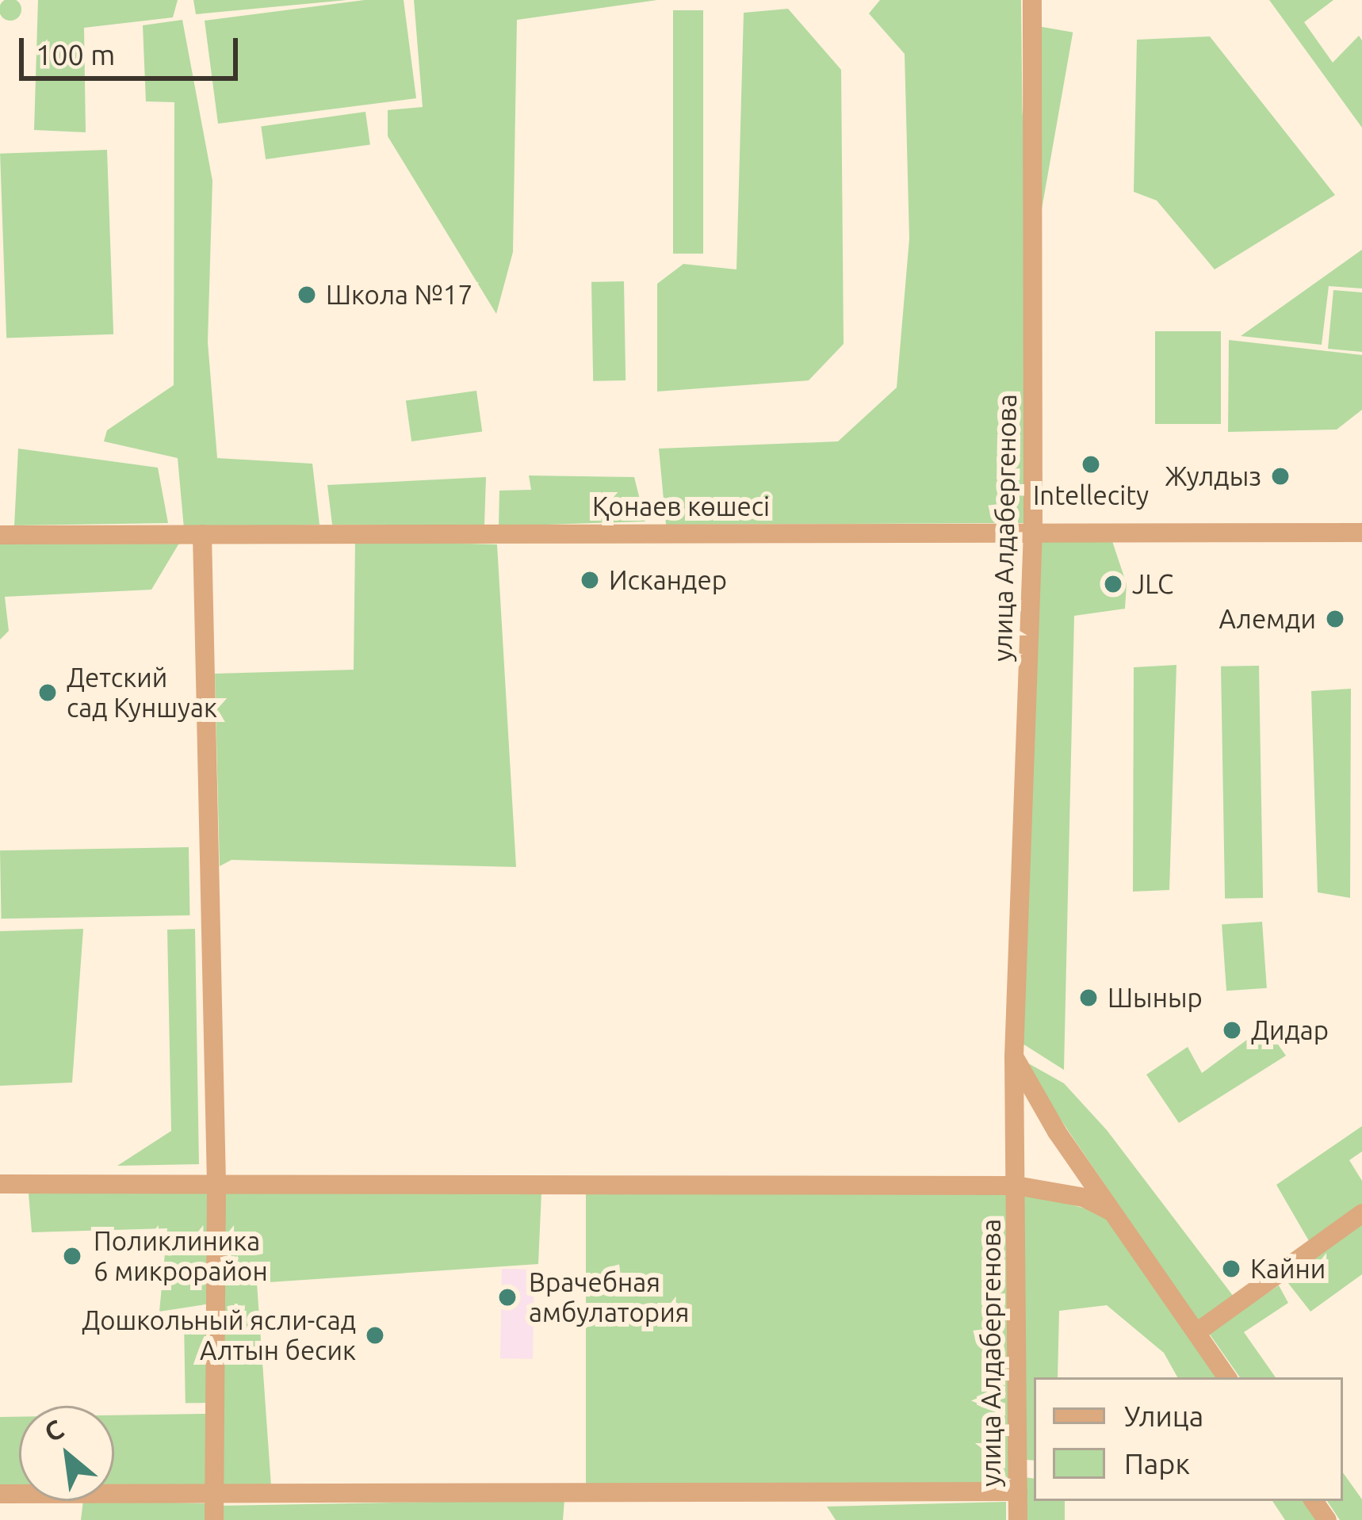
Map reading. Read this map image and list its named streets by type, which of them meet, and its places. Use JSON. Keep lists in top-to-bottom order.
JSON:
{
  "streets": {
    "street": ["Қонаев көшесі", "улица Алдабергенова"]
  },
  "crossings": [
    ["Қонаев көшесі", "улица Алдабергенова"]
  ],
  "places": [
    "Школа №17",
    "Intellecity",
    "Жулдыз",
    "Искандер",
    "JLC",
    "Алемди",
    "Детский сад Куншуак",
    "Шыныр",
    "Дидар",
    "Поликлиника 6 микрорайон",
    "Кайни",
    "Врачебная амбулатория",
    "Дошкольный ясли-сад Алтын бесик"
  ],
  "legend": ["Улица", "Парк"],
  "scale_bar": "100 m",
  "north": "top left"
}
